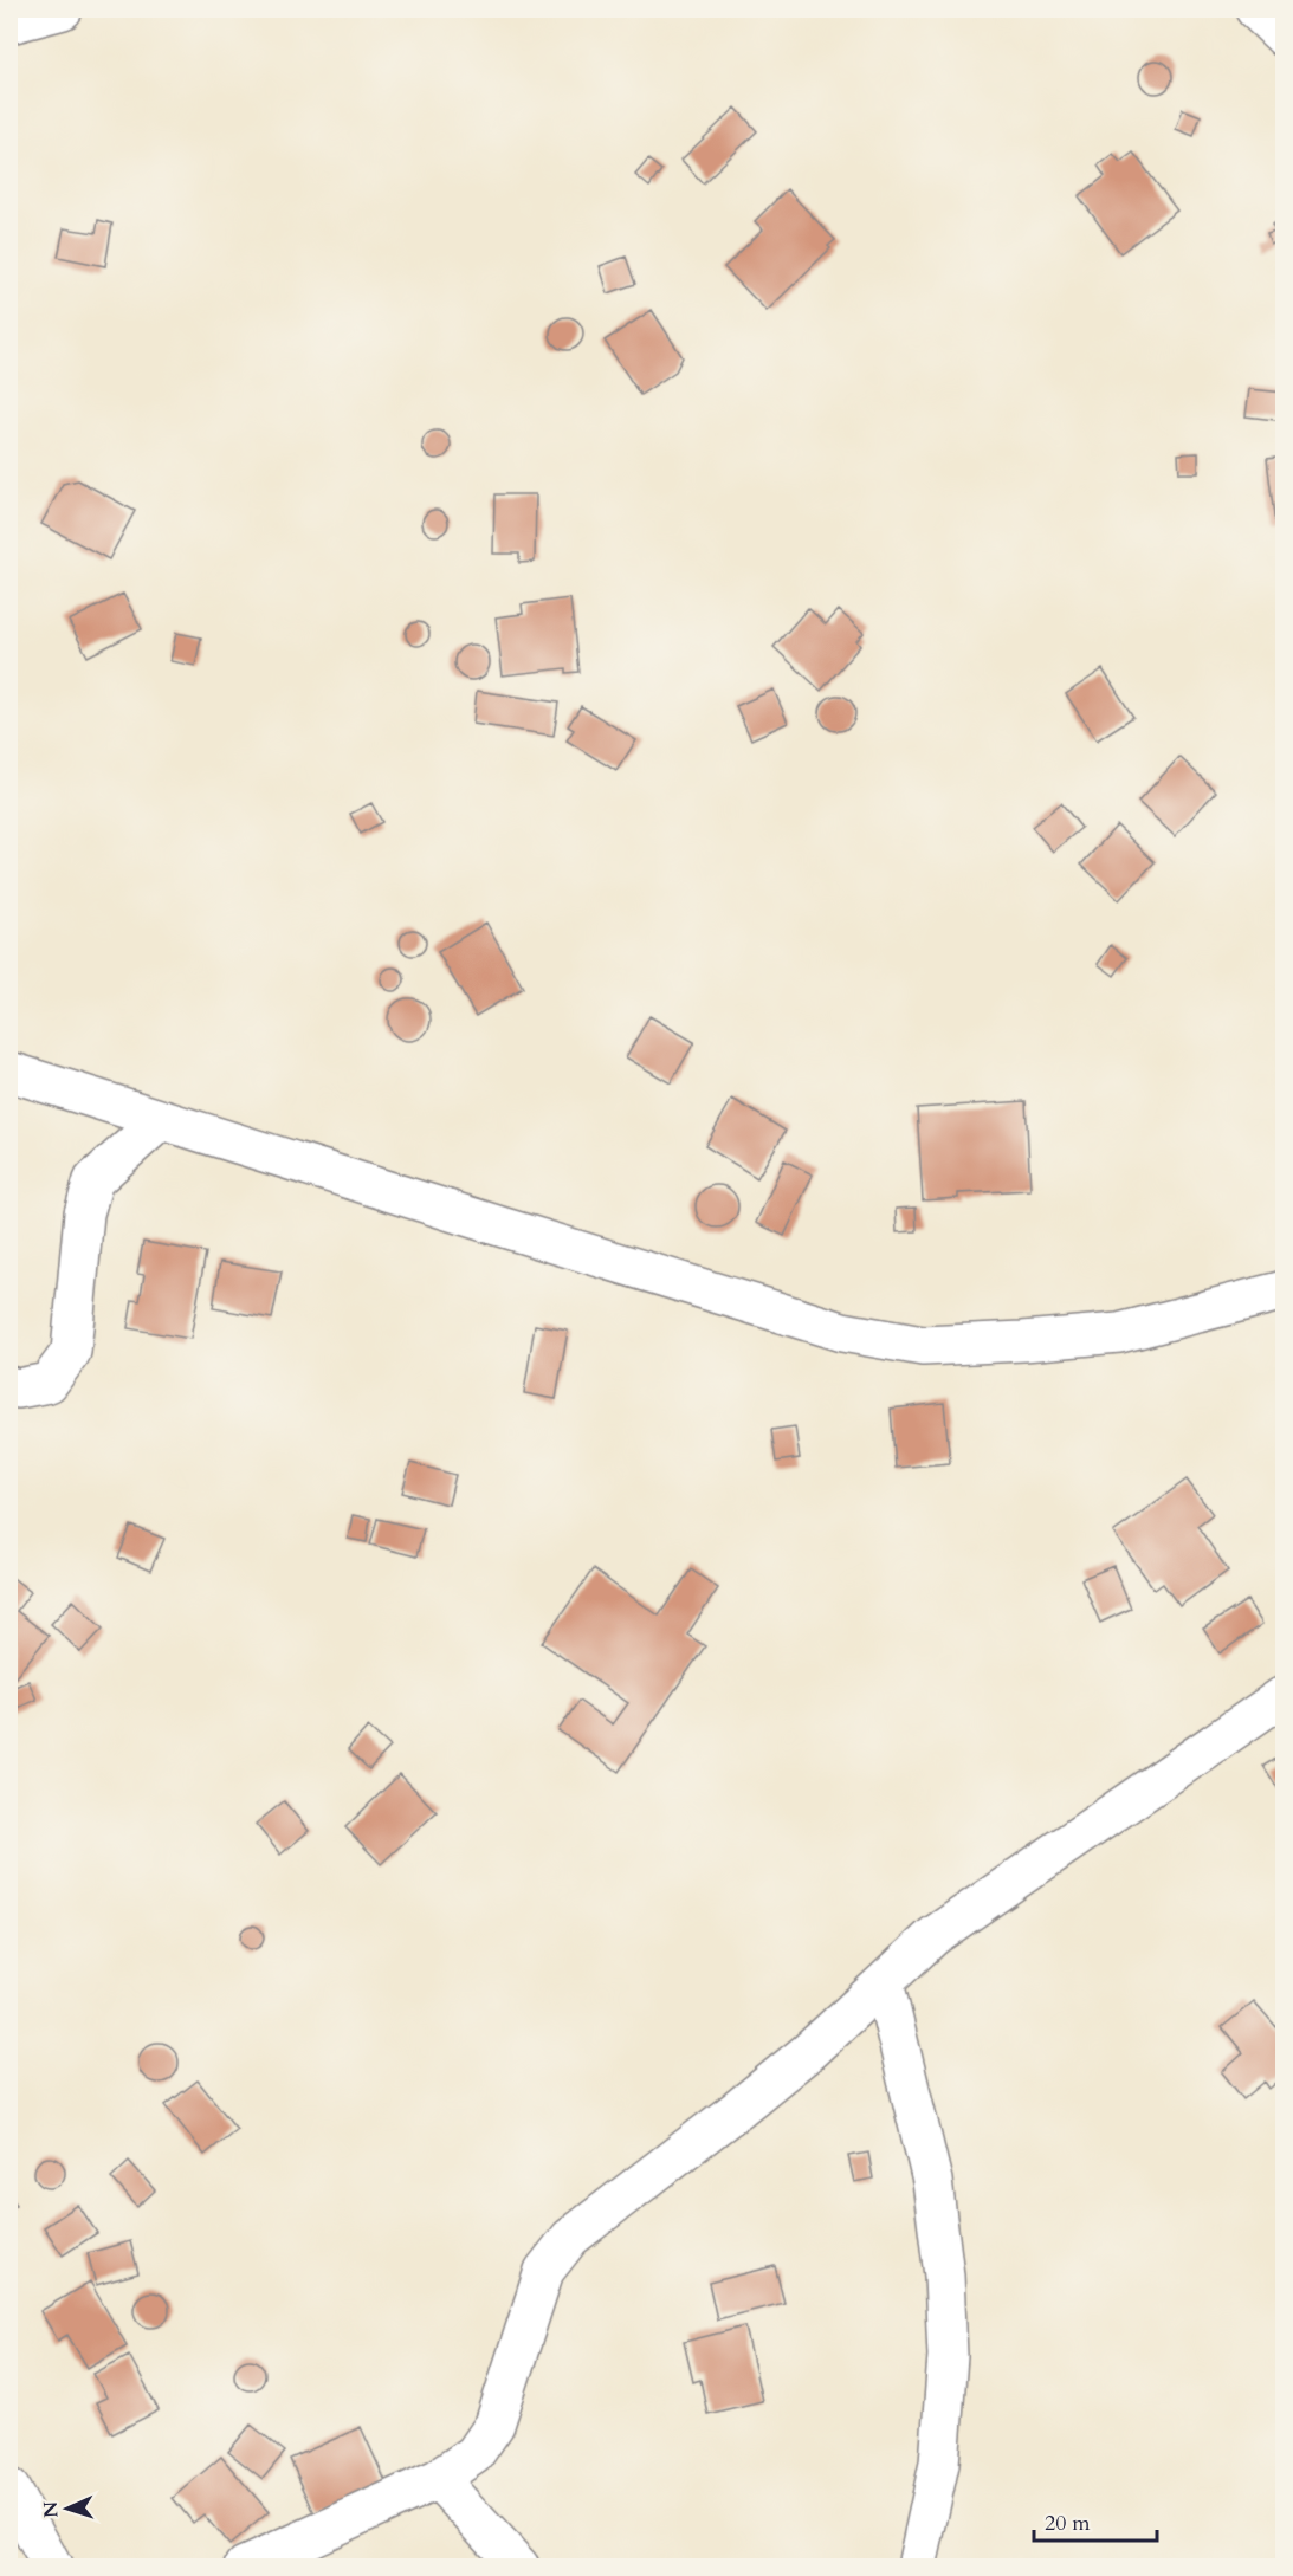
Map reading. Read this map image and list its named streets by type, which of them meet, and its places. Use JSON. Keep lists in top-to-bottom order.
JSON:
{
  "scale_bar": "20 m",
  "north": "left"
}
